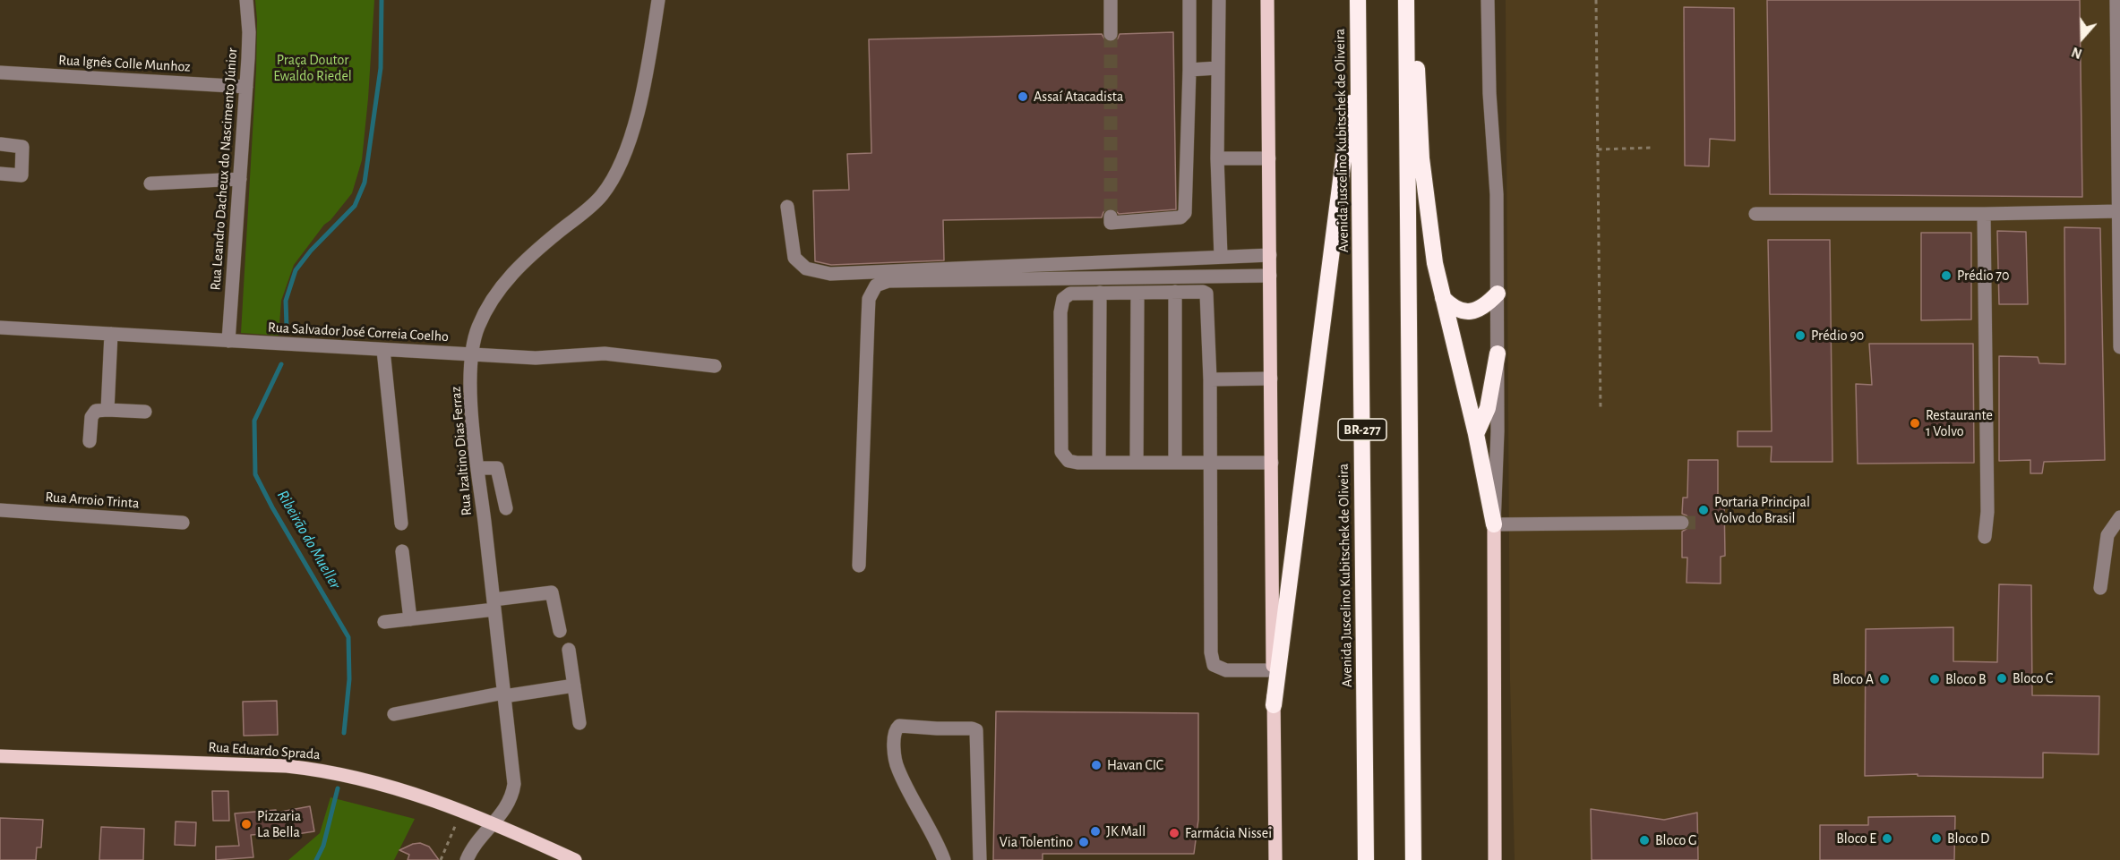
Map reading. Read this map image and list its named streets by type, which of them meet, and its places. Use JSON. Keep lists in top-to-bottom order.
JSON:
{
  "streets": {
    "highway": ["Avenida Juscelino Kubitschek de Oliveira", "BR-277"],
    "main road": ["Rua Eduardo Sprada"],
    "street": [
      "Rua Ignês Colle Munhoz",
      "Rua Leandro Dacheux do Nascimento Júnior",
      "Rua Salvador José Correia Coelho",
      "Rua Izaltino Dias Ferraz",
      "Rua Arroio Trinta"
    ]
  },
  "crossings": [
    ["Rua Ignês Colle Munhoz", "Rua Leandro Dacheux do Nascimento Júnior"],
    ["Rua Leandro Dacheux do Nascimento Júnior", "Rua Salvador José Correia Coelho"],
    ["Rua Salvador José Correia Coelho", "Rua Izaltino Dias Ferraz"],
    ["Rua Izaltino Dias Ferraz", "Rua Eduardo Sprada"]
  ],
  "water": ["Ribeirão do Mueller"],
  "parks": ["Praça Doutor Ewaldo Riedel"],
  "places": [
    "Assaí Atacadista",
    "Prédio 70",
    "Prédio 90",
    "Restaurante 1 Volvo",
    "Portaria Principal Volvo do Brasil",
    "Bloco C",
    "Bloco A",
    "Bloco B",
    "Havan CIC",
    "Pizzaria La Bella",
    "JK Mall",
    "Farmácia Nissei",
    "Bloco E",
    "Bloco D",
    "Bloco G",
    "Via Tolentino"
  ],
  "north": "bottom"
}
